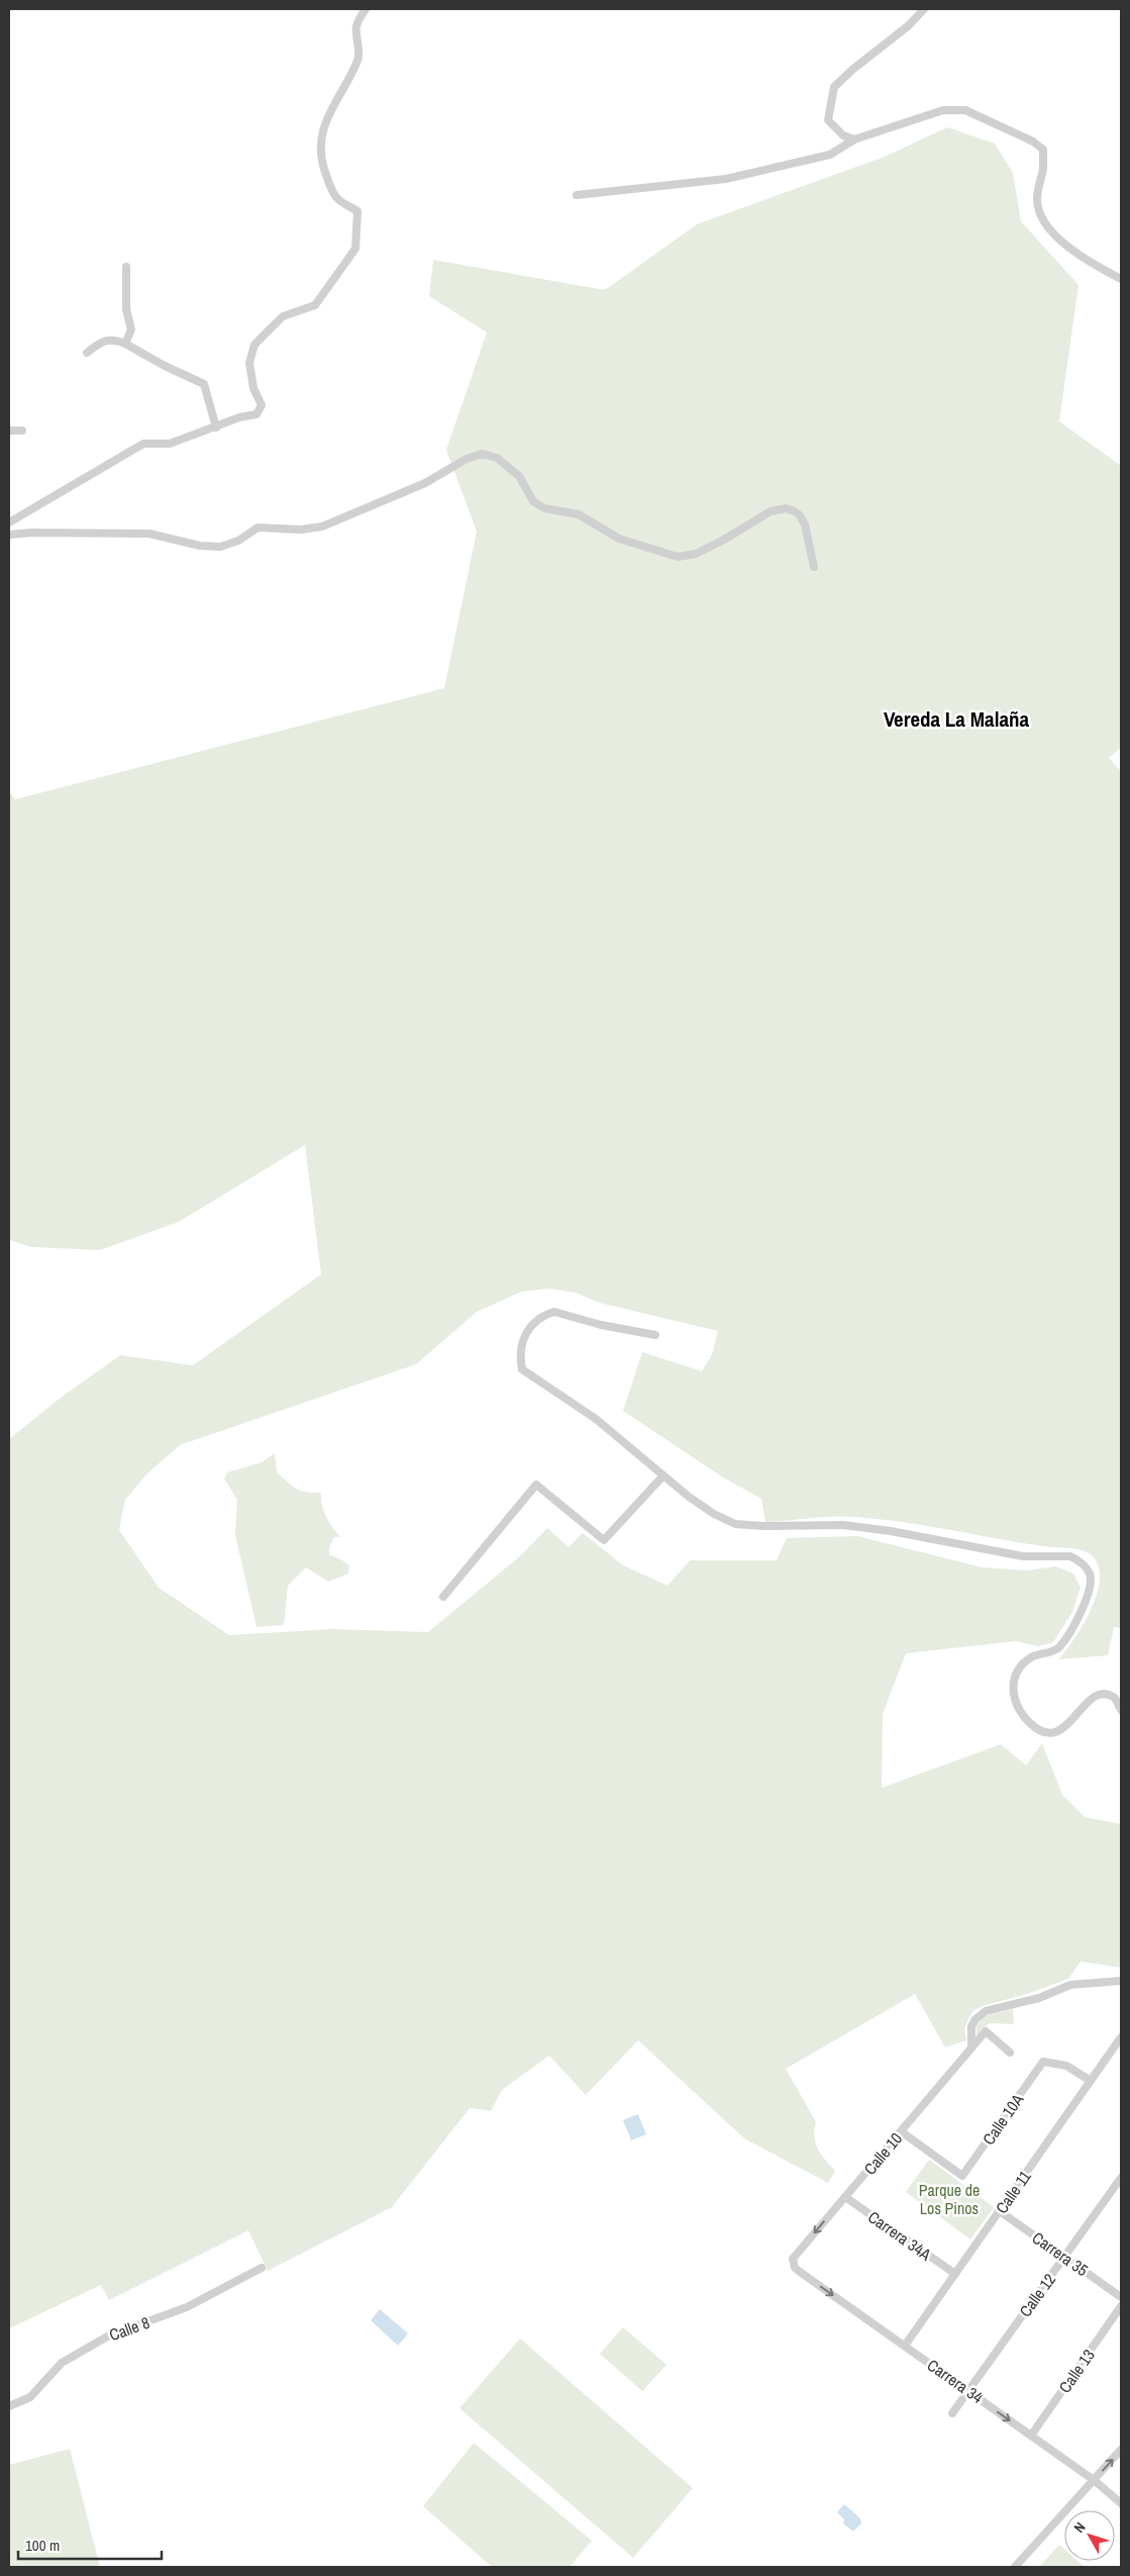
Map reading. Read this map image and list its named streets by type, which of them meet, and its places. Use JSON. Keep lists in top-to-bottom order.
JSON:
{
  "streets": {
    "street": [
      "Calle 10A",
      "Calle 10",
      "Calle 11",
      "Carrera 34A",
      "Carrera 35",
      "Calle 12",
      "Calle 8",
      "Calle 13",
      "Carrera 34"
    ]
  },
  "crossings": [
    ["Calle 10A", "Calle 10"],
    ["Calle 10A", "Calle 11"],
    ["Calle 10", "Carrera 34A"],
    ["Calle 10", "Carrera 34"],
    ["Calle 11", "Carrera 34A"],
    ["Calle 11", "Carrera 35"],
    ["Calle 11", "Carrera 34"],
    ["Carrera 35", "Calle 12"],
    ["Calle 12", "Carrera 34"],
    ["Calle 13", "Carrera 34"]
  ],
  "one_way": ["Carrera 34"],
  "districts": ["Vereda La Malaña"],
  "parks": ["Parque de Los Pinos"],
  "scale_bar": "100 m",
  "north": "top left"
}
